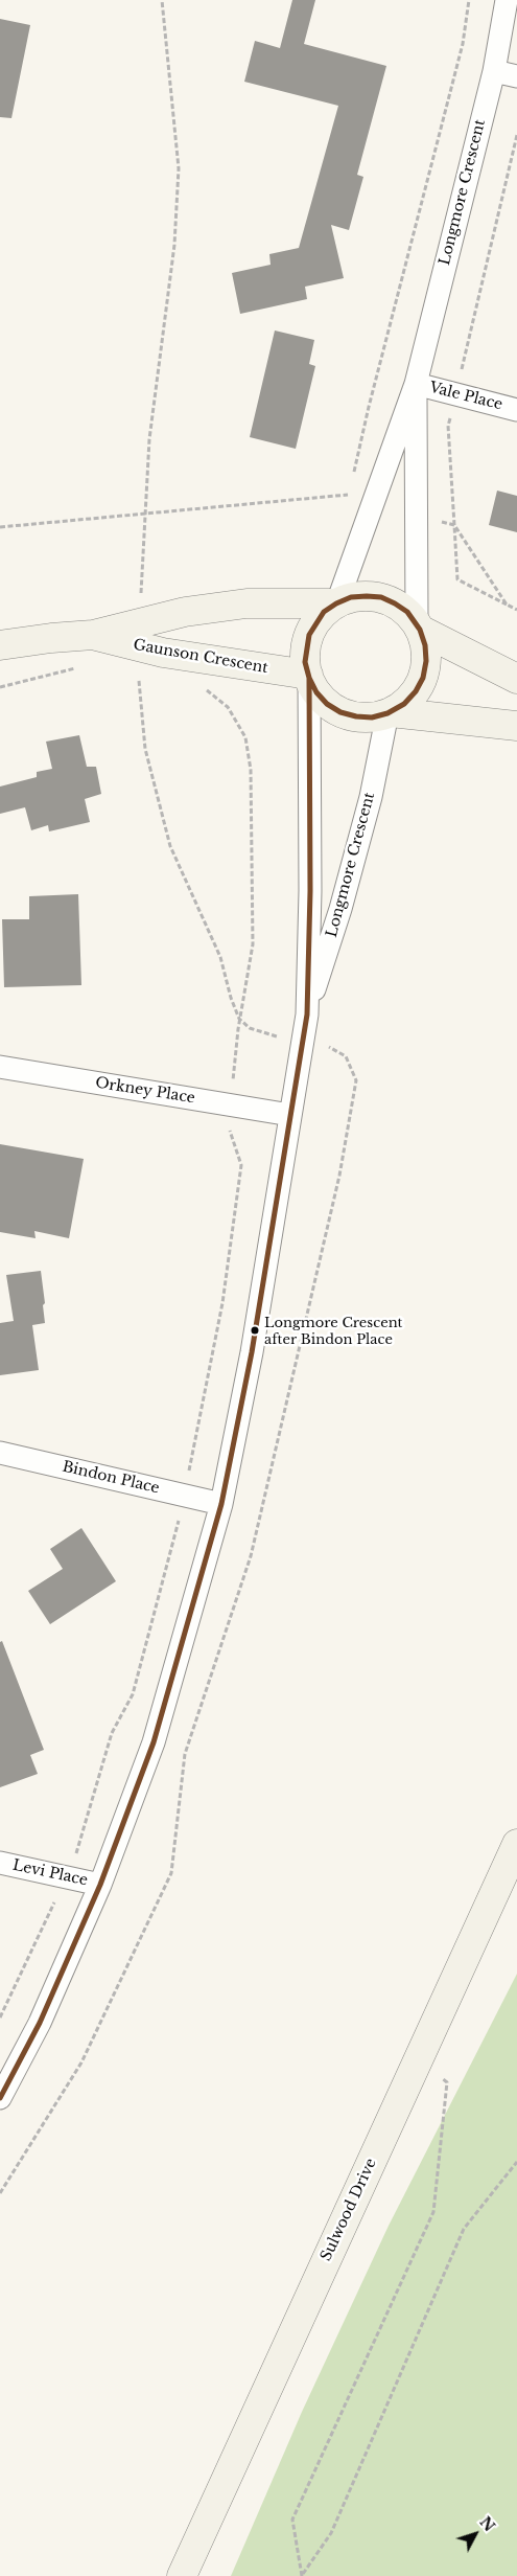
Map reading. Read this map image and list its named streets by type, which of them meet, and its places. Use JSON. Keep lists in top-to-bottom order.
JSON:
{
  "streets": {
    "street": [
      "Longmore Crescent",
      "Vale Place",
      "Gaunson Crescent",
      "Orkney Place",
      "Bindon Place",
      "Levi Place",
      "Sulwood Drive"
    ]
  },
  "crossings": [
    ["Longmore Crescent", "Vale Place"],
    ["Longmore Crescent", "Gaunson Crescent"],
    ["Longmore Crescent", "Orkney Place"],
    ["Longmore Crescent", "Bindon Place"],
    ["Longmore Crescent", "Levi Place"]
  ],
  "places": ["Longmore Crescent after Bindon Place"],
  "north": "top right"
}
